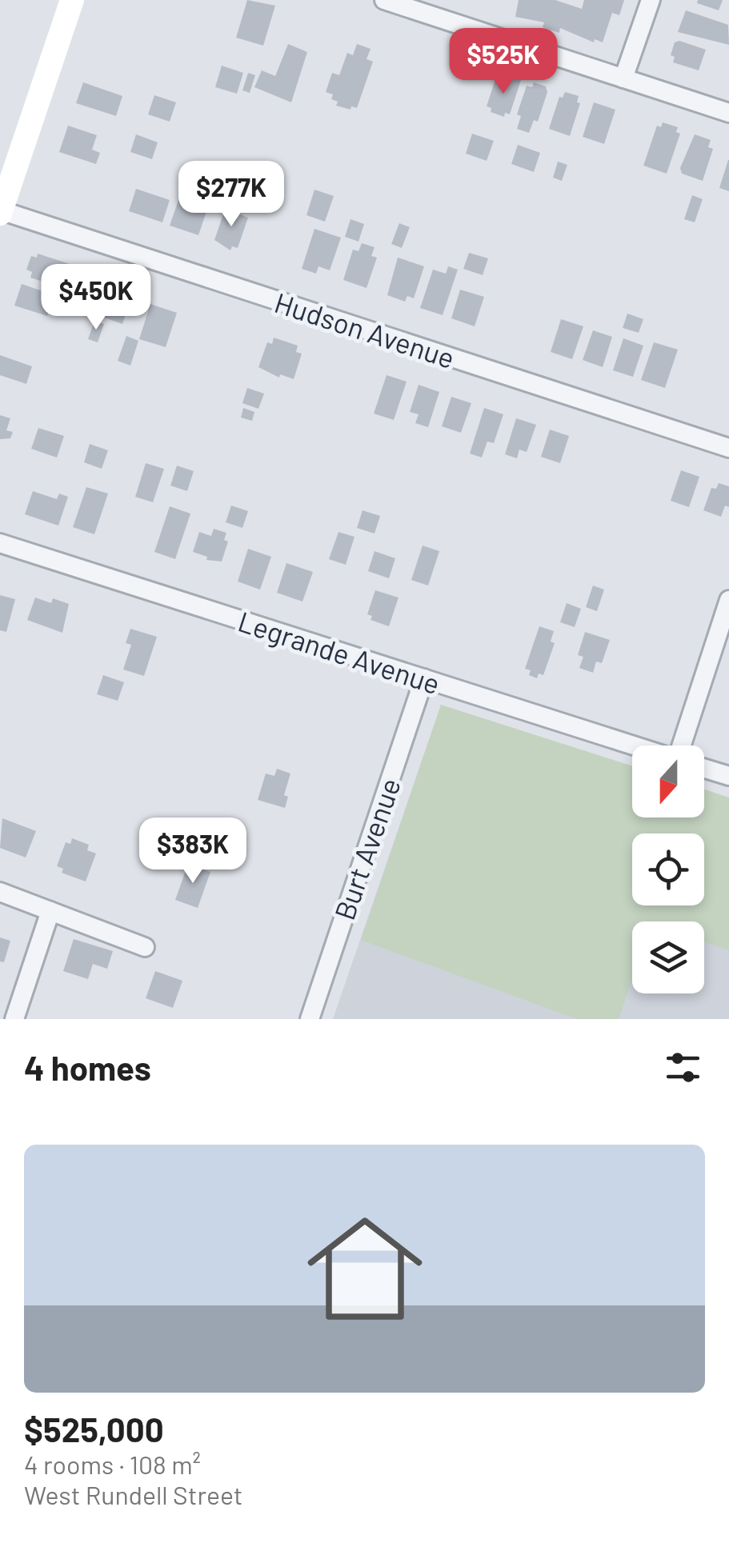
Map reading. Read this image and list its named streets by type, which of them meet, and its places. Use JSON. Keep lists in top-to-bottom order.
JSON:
{
  "streets": {
    "street": ["Hudson Avenue", "Legrande Avenue", "Burt Avenue"]
  },
  "crossings": [
    ["Legrande Avenue", "Burt Avenue"]
  ],
  "north": "bottom",
  "page": {
    "price": [
      "$525K",
      "$277K",
      "$450K",
      "$383K"
    ],
    "heading": "4 homes",
    "list": [
      {
        "name": "$525,000",
        "note": "4 rooms · 108 m² · West Rundell Street"
      }
    ]
  }
}
